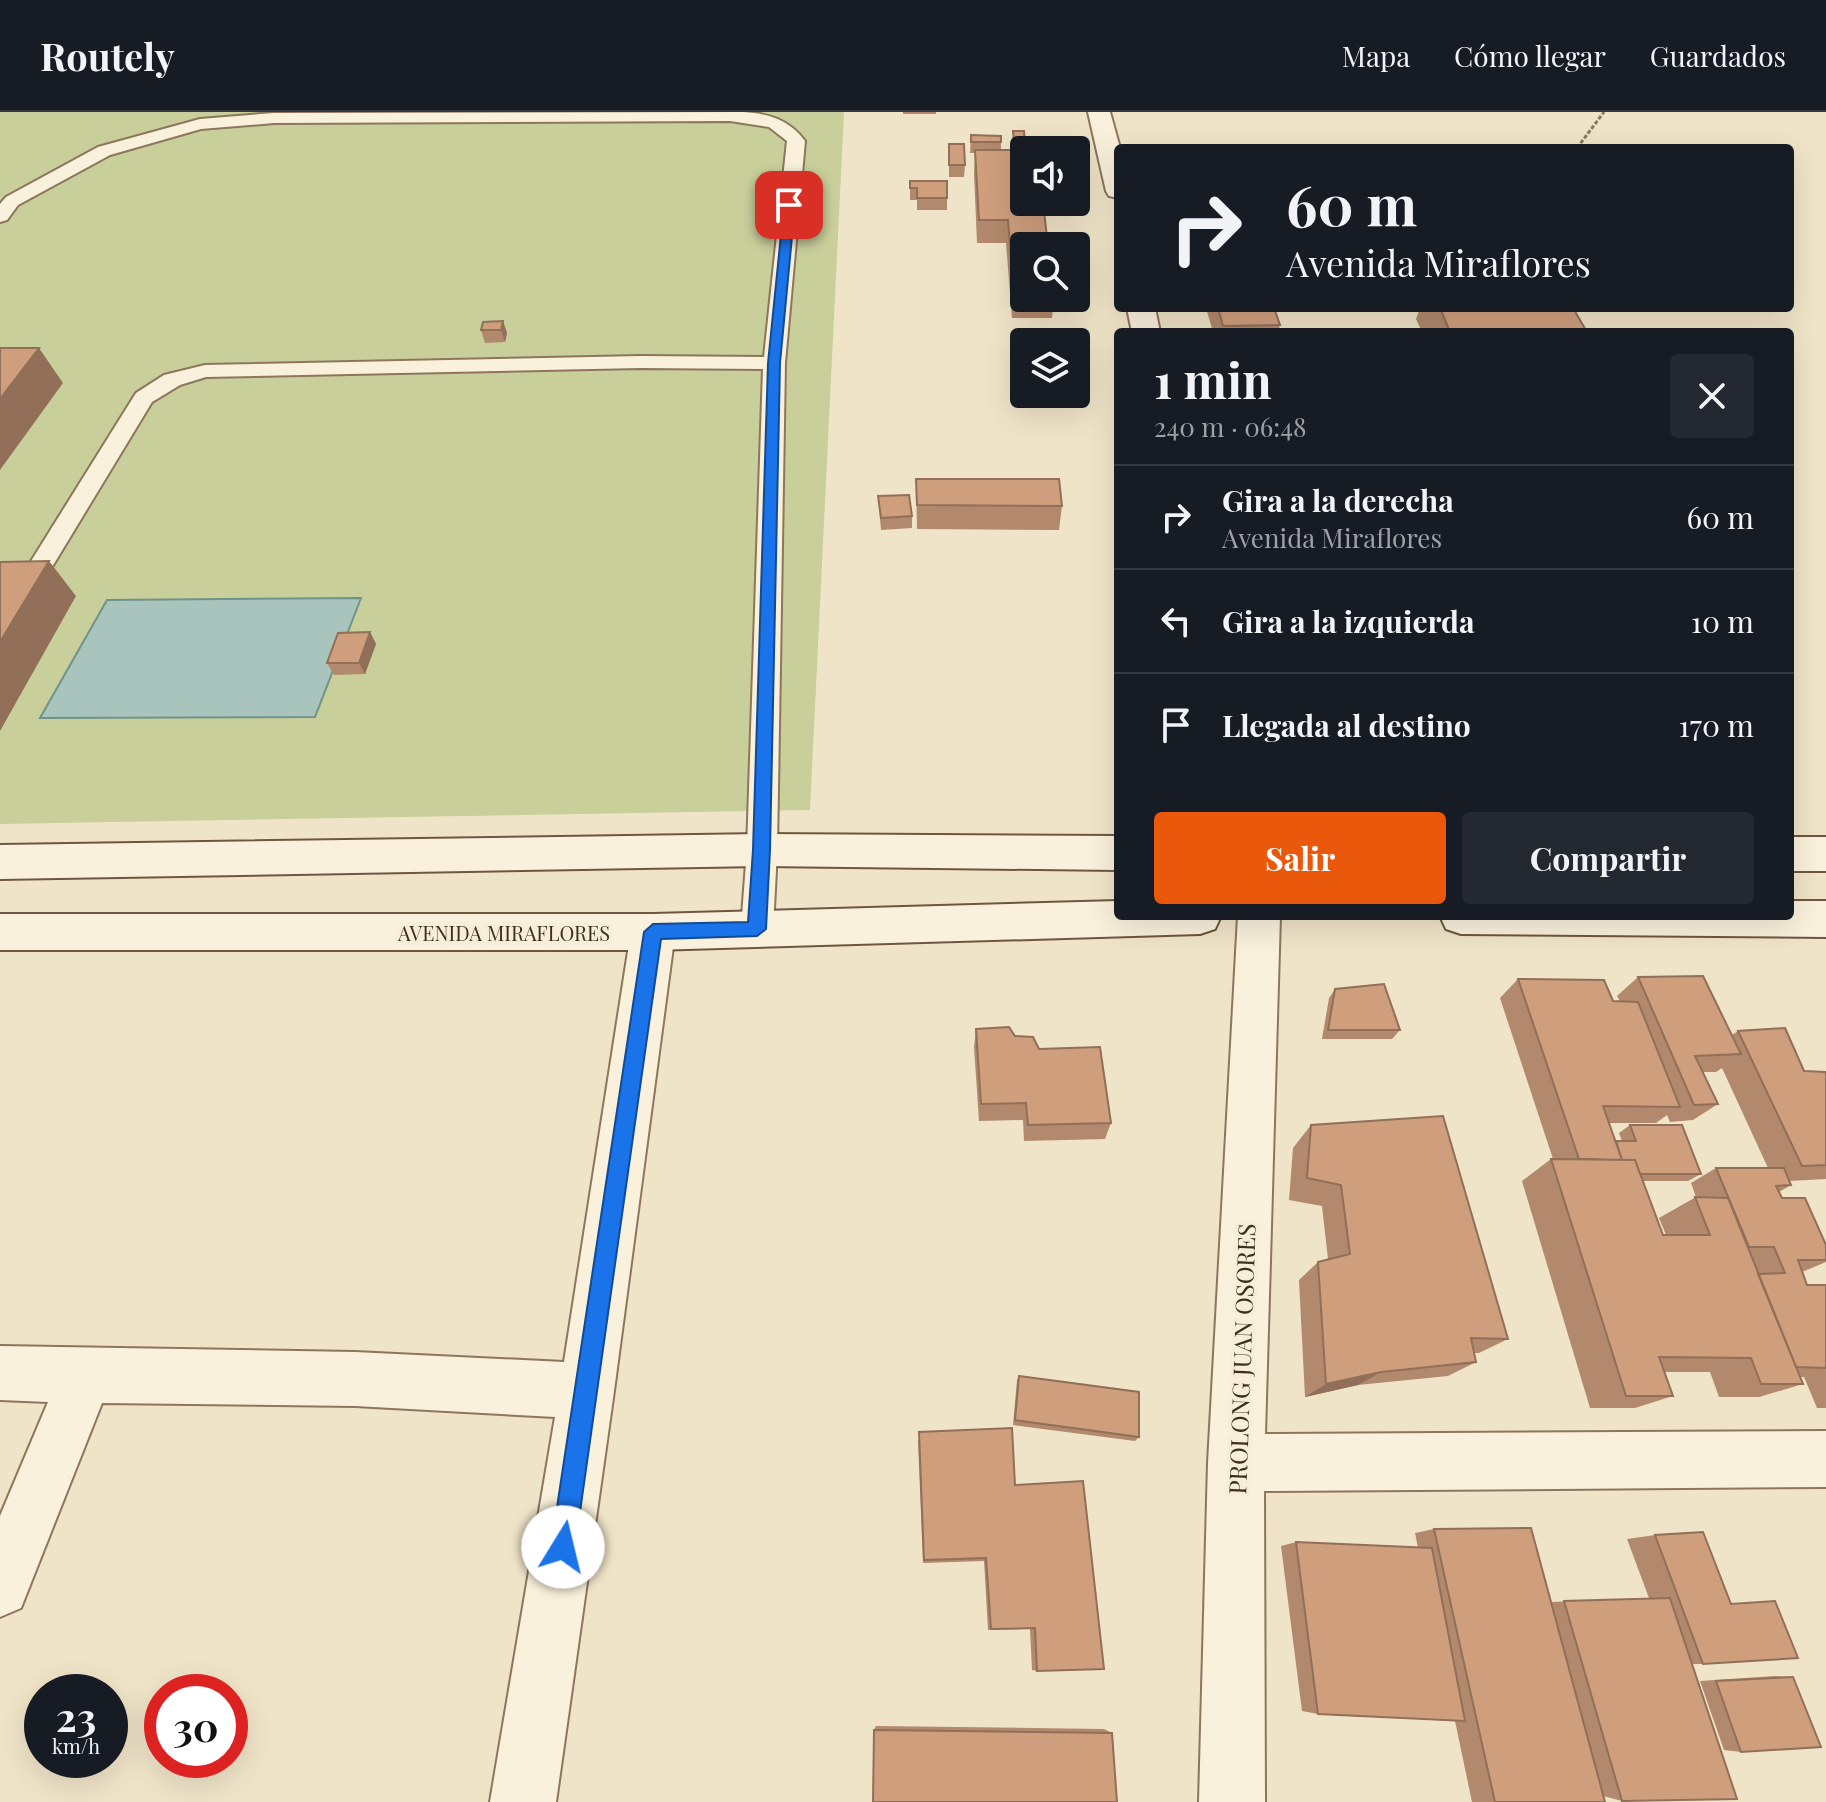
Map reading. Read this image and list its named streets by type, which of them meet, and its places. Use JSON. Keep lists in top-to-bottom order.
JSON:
{
  "streets": {
    "street": ["AVENIDA MIRAFLORES", "PROLONG JUAN OSORES"]
  },
  "page": {
    "header": "Routely",
    "nav": ["Mapa", "Cómo llegar", "Guardados"],
    "turn": ["60 m", "Avenida Miraflores"],
    "heading": ["1 min", "240 m · 06:48"],
    "list": [
      {
        "name": "Gira a la derecha",
        "note": "Avenida Miraflores",
        "value": "60 m"
      },
      {
        "name": "Gira a la izquierda",
        "value": "10 m"
      },
      {
        "name": "Llegada al destino",
        "value": "170 m"
      }
    ],
    "buttons": ["Salir", "Compartir"],
    "speed": "23 km/h",
    "limit": "30"
  }
}
